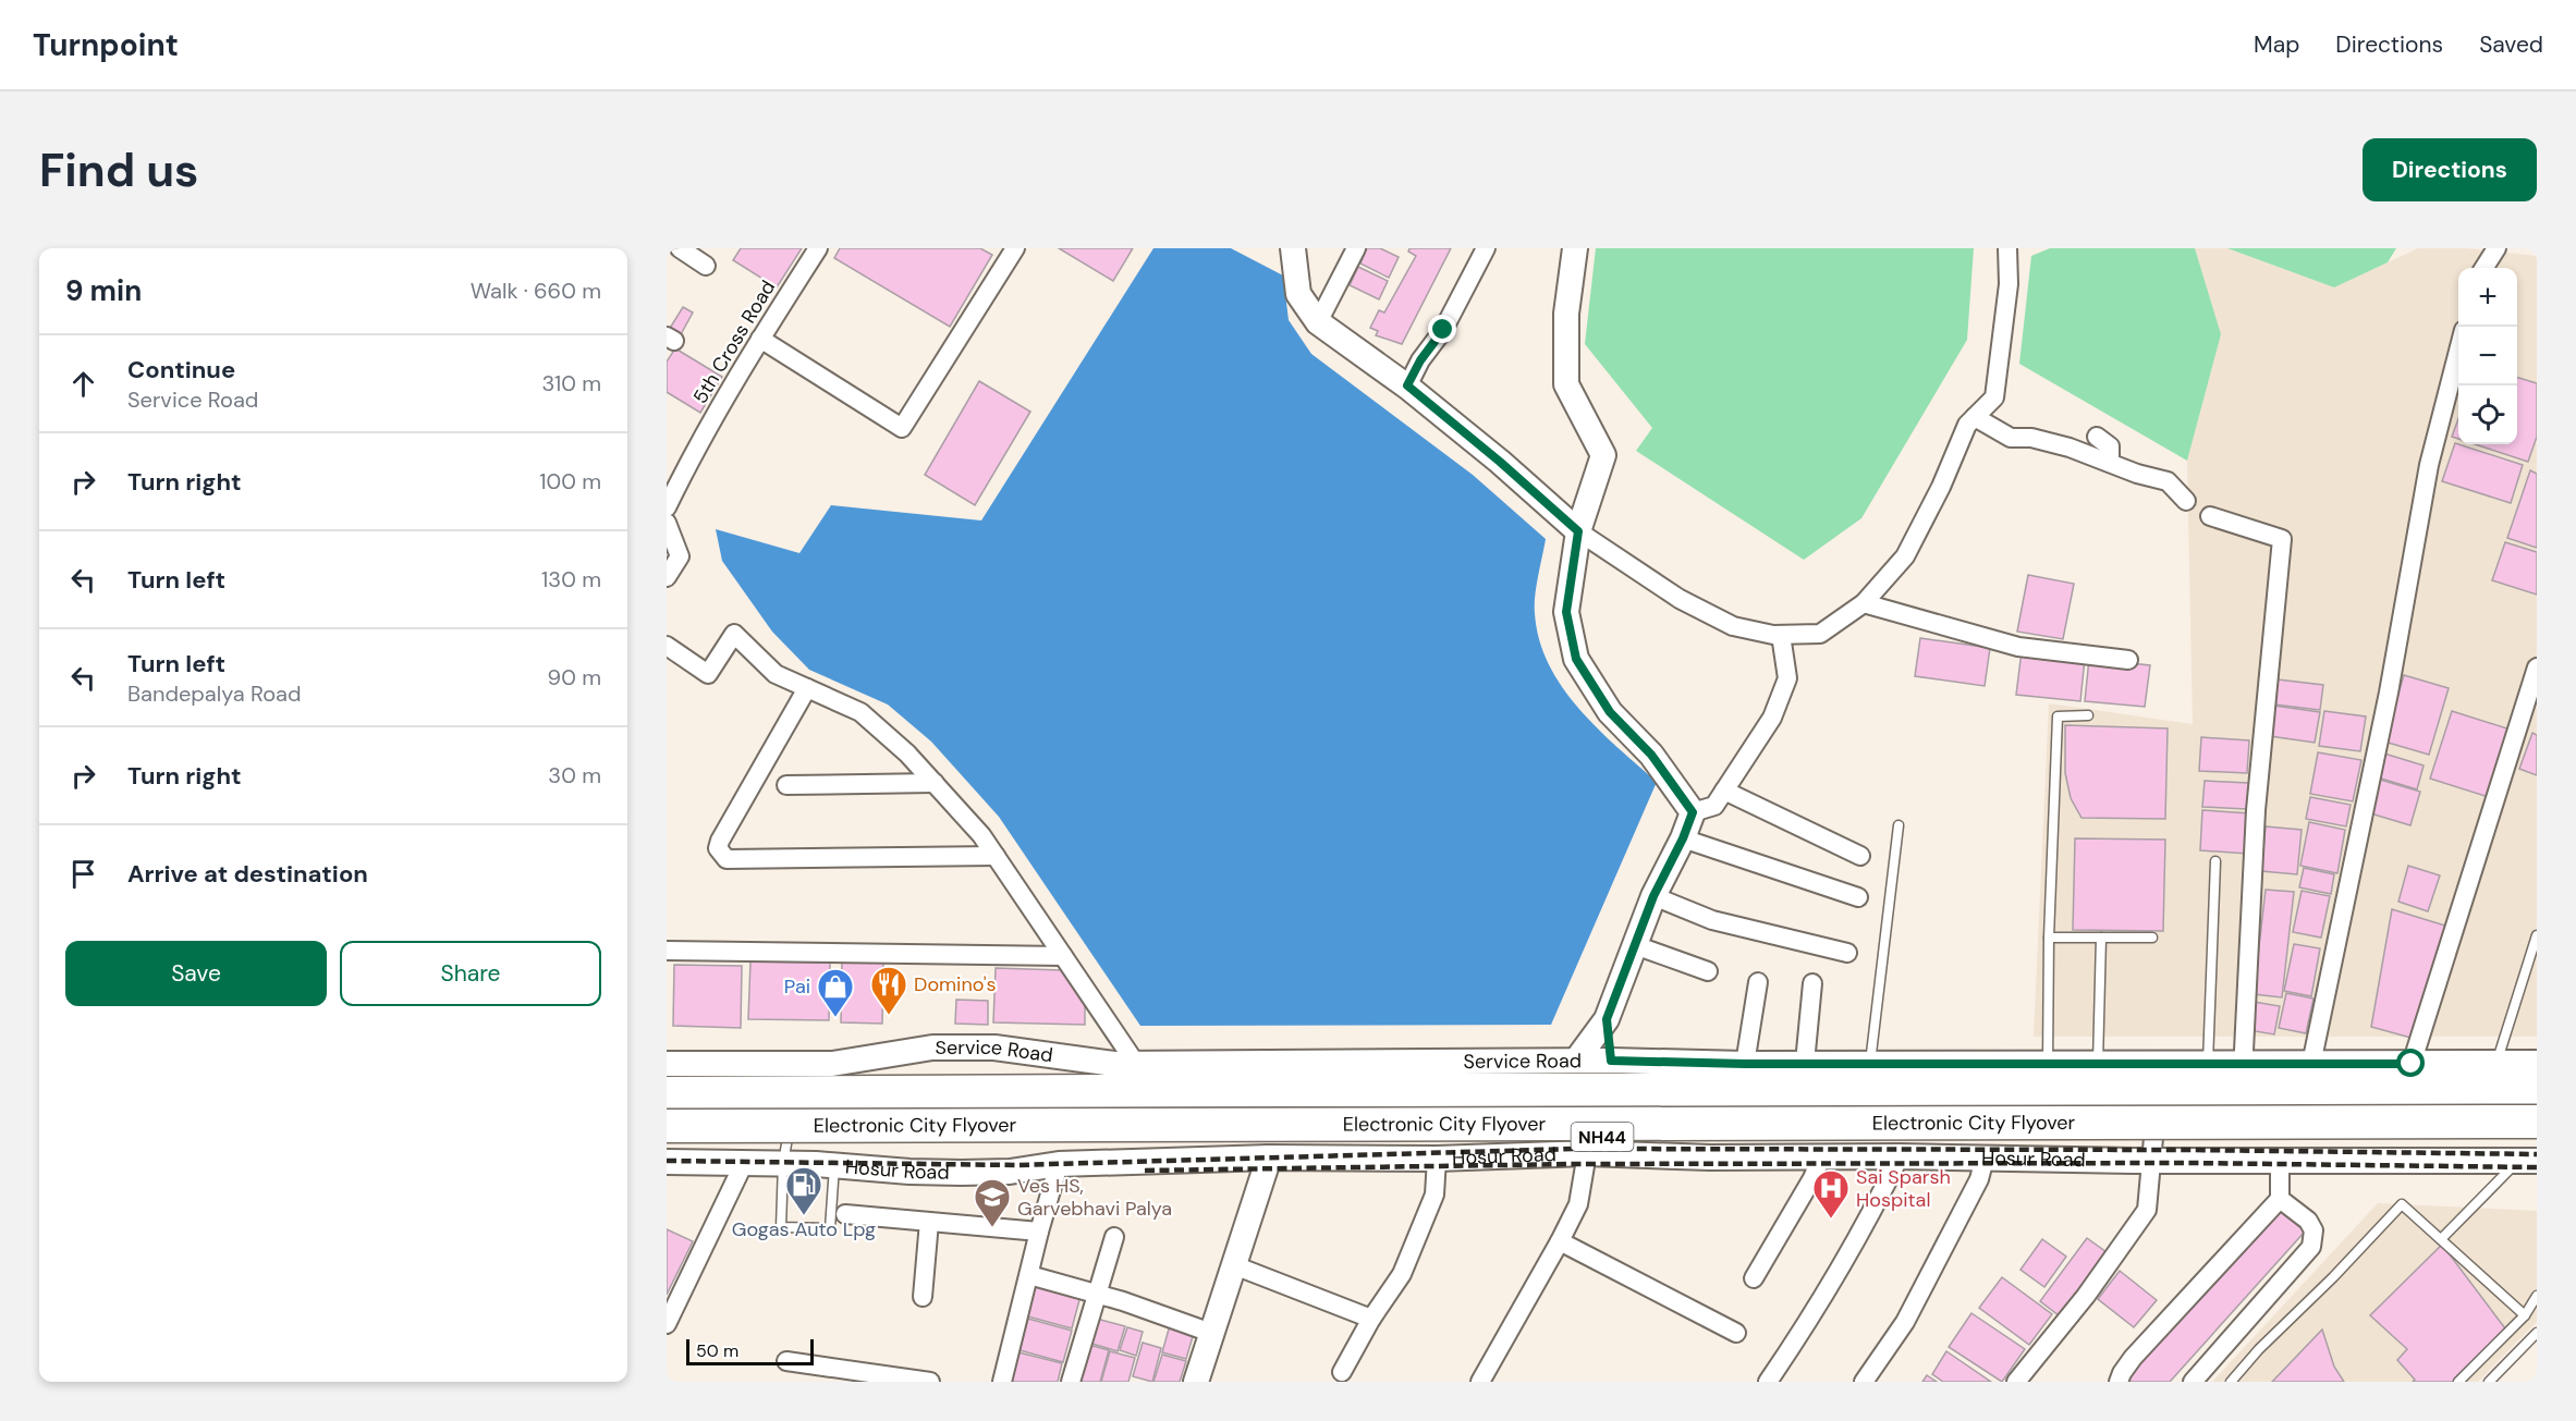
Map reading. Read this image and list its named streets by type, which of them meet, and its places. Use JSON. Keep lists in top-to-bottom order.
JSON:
{
  "streets": {
    "highway": ["Electronic City Flyover", "NH44", "Hosur Road"],
    "street": ["5th Cross Road", "Service Road"]
  },
  "places": {
    "restaurant": ["Domino's"],
    "shop": ["Pai"],
    "fuel station": ["Gogas Auto Lpg"],
    "hospital": ["Sai Sparsh Hospital"],
    "school or university": ["Ves HS, Garvebhavi Palya"]
  },
  "scale_bar": "50 m",
  "page": {
    "header": "Turnpoint",
    "nav": ["Map", "Directions", "Saved"],
    "buttons": [
      "Directions",
      ["Save", "Share"]
    ],
    "title": "Find us",
    "heading": ["9 min", "Walk · 660 m"],
    "map_buttons": ["+", "−"],
    "list": [
      ["Continue", "Service Road", "310 m"],
      ["Turn right", "100 m"],
      ["Turn left", "130 m"],
      ["Turn left", "Bandepalya Road", "90 m"],
      ["Turn right", "30 m"],
      "Arrive at destination"
    ],
    "scale": "50 m"
  }
}
